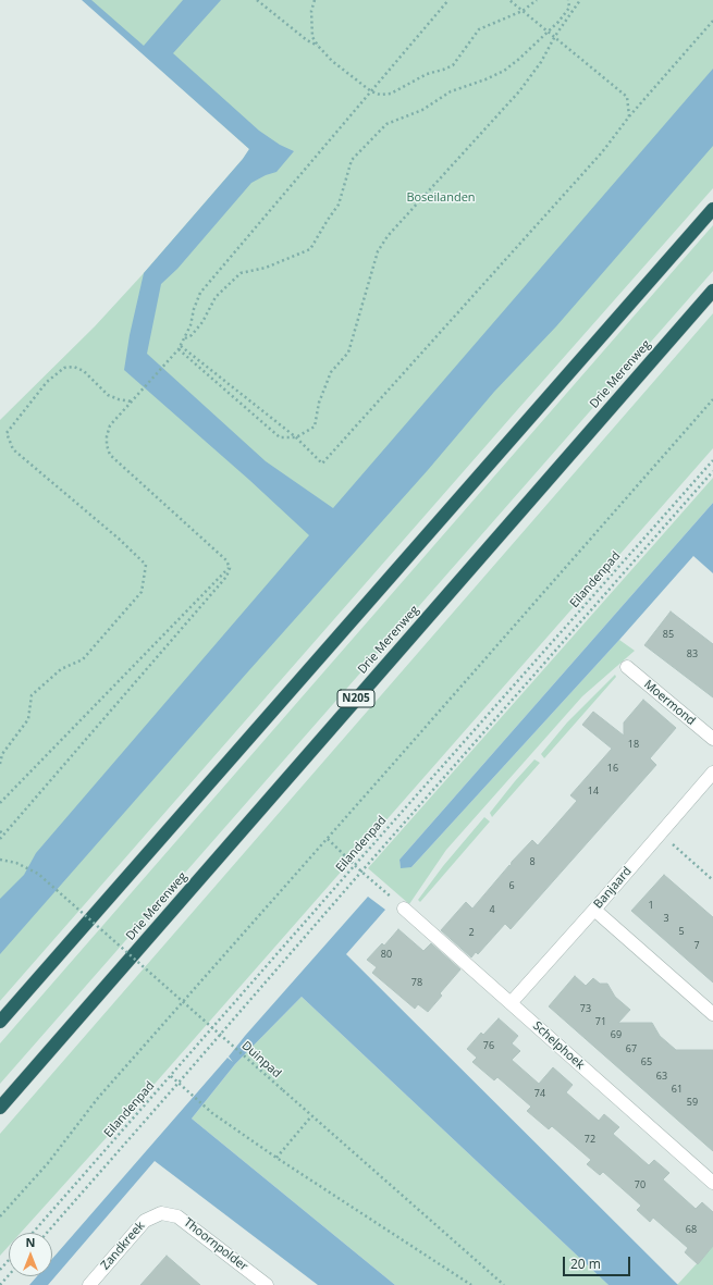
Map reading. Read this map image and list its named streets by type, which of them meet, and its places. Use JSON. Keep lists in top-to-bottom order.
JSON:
{
  "streets": {
    "highway": ["Drie Merenweg", "N205"],
    "street": [
      "Moermond",
      "Banjaard",
      "Schelphoek",
      "Thoornpolder",
      "Zandkreek"
    ],
    "path": ["Eilandenpad", "Duinpad"]
  },
  "crossings": [
    ["Banjaard", "Schelphoek"],
    ["Thoornpolder", "Zandkreek"]
  ],
  "parks": ["Boseilanden"],
  "house_numbers": [
    "85",
    "83",
    "18",
    "16",
    "14",
    "8",
    "6",
    "1",
    "4",
    "3",
    "5",
    "2",
    "7",
    "80",
    "78",
    "73",
    "71",
    "69",
    "76",
    "67",
    "65",
    "63",
    "61",
    "74",
    "59",
    "72",
    "70",
    "68"
  ],
  "scale_bar": "20 m",
  "north": "top"
}
